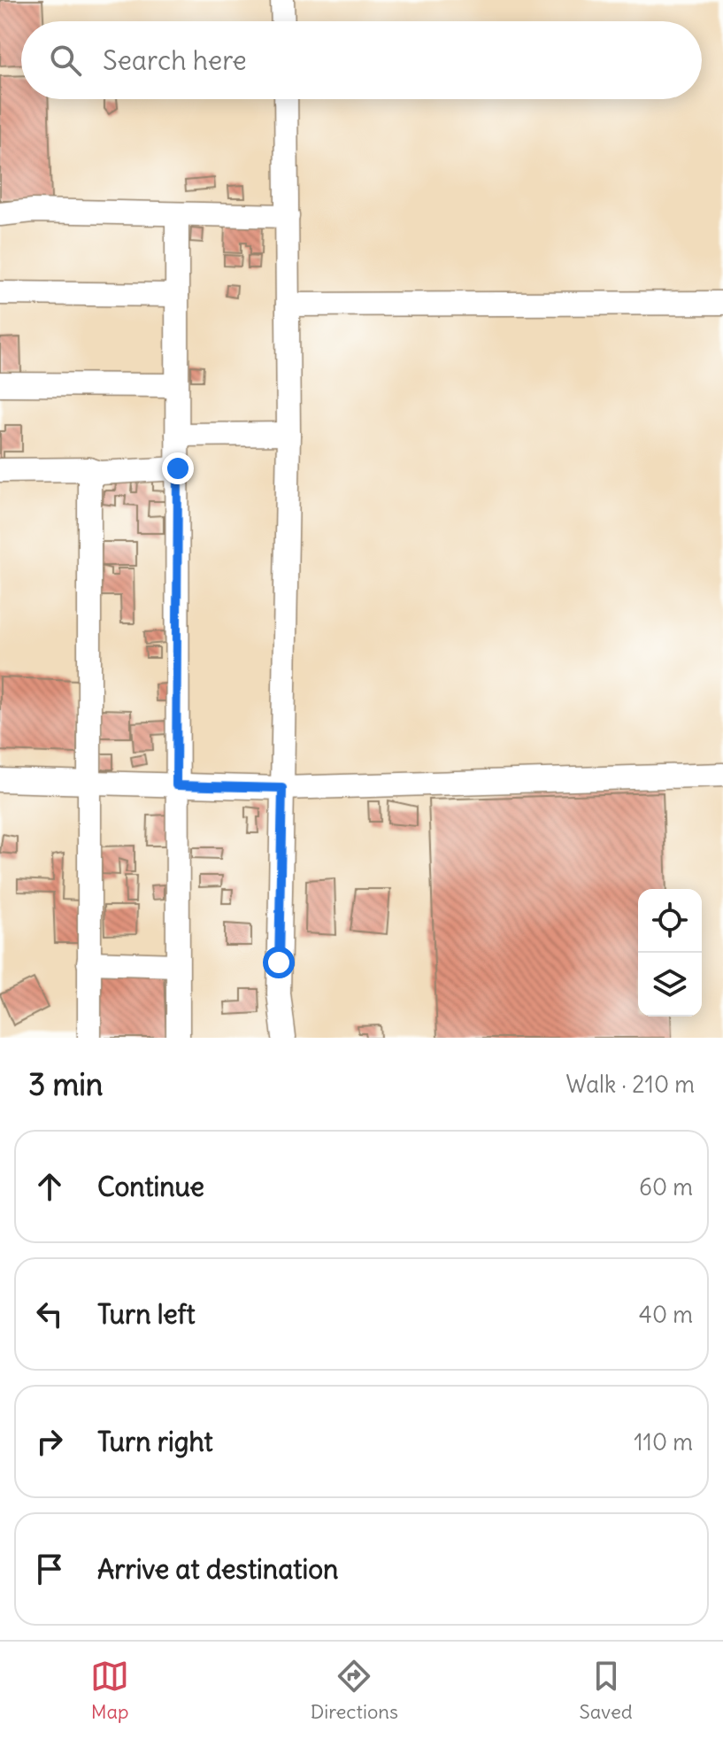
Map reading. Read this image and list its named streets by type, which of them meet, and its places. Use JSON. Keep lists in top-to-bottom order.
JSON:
{
  "page": {
    "search": "Search here",
    "heading": ["3 min", "Walk · 210 m"],
    "list": [
      ["Continue", "60 m"],
      ["Turn left", "40 m"],
      ["Turn right", "110 m"],
      "Arrive at destination"
    ],
    "nav": ["Map", "Directions", "Saved"]
  }
}
